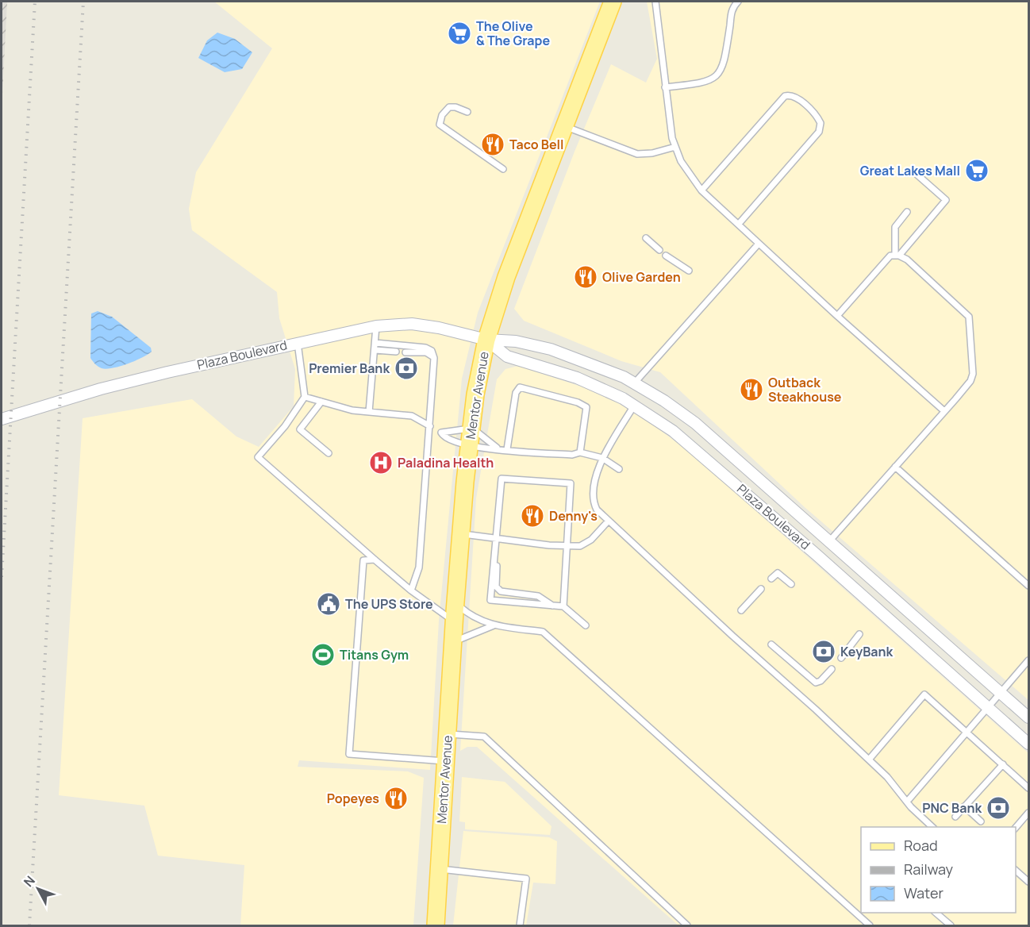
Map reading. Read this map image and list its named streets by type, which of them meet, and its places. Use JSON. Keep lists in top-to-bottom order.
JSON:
{
  "streets": {
    "main road": ["Mentor Avenue"],
    "street": ["Plaza Boulevard"]
  },
  "crossings": [
    ["Plaza Boulevard", "Mentor Avenue"]
  ],
  "places": {
    "supermarket": ["The Olive & The Grape", "Great Lakes Mall"],
    "restaurant": [
      "Taco Bell",
      "Olive Garden",
      "Outback Steakhouse",
      "Denny's",
      "Popeyes"
    ],
    "bank": ["Premier Bank", "KeyBank", "PNC Bank"],
    "hospital": ["Paladina Health"],
    "public building": ["The UPS Store"],
    "sports": ["Titans Gym"]
  },
  "legend": ["Road", "Railway", "Water"],
  "north": "top left"
}
